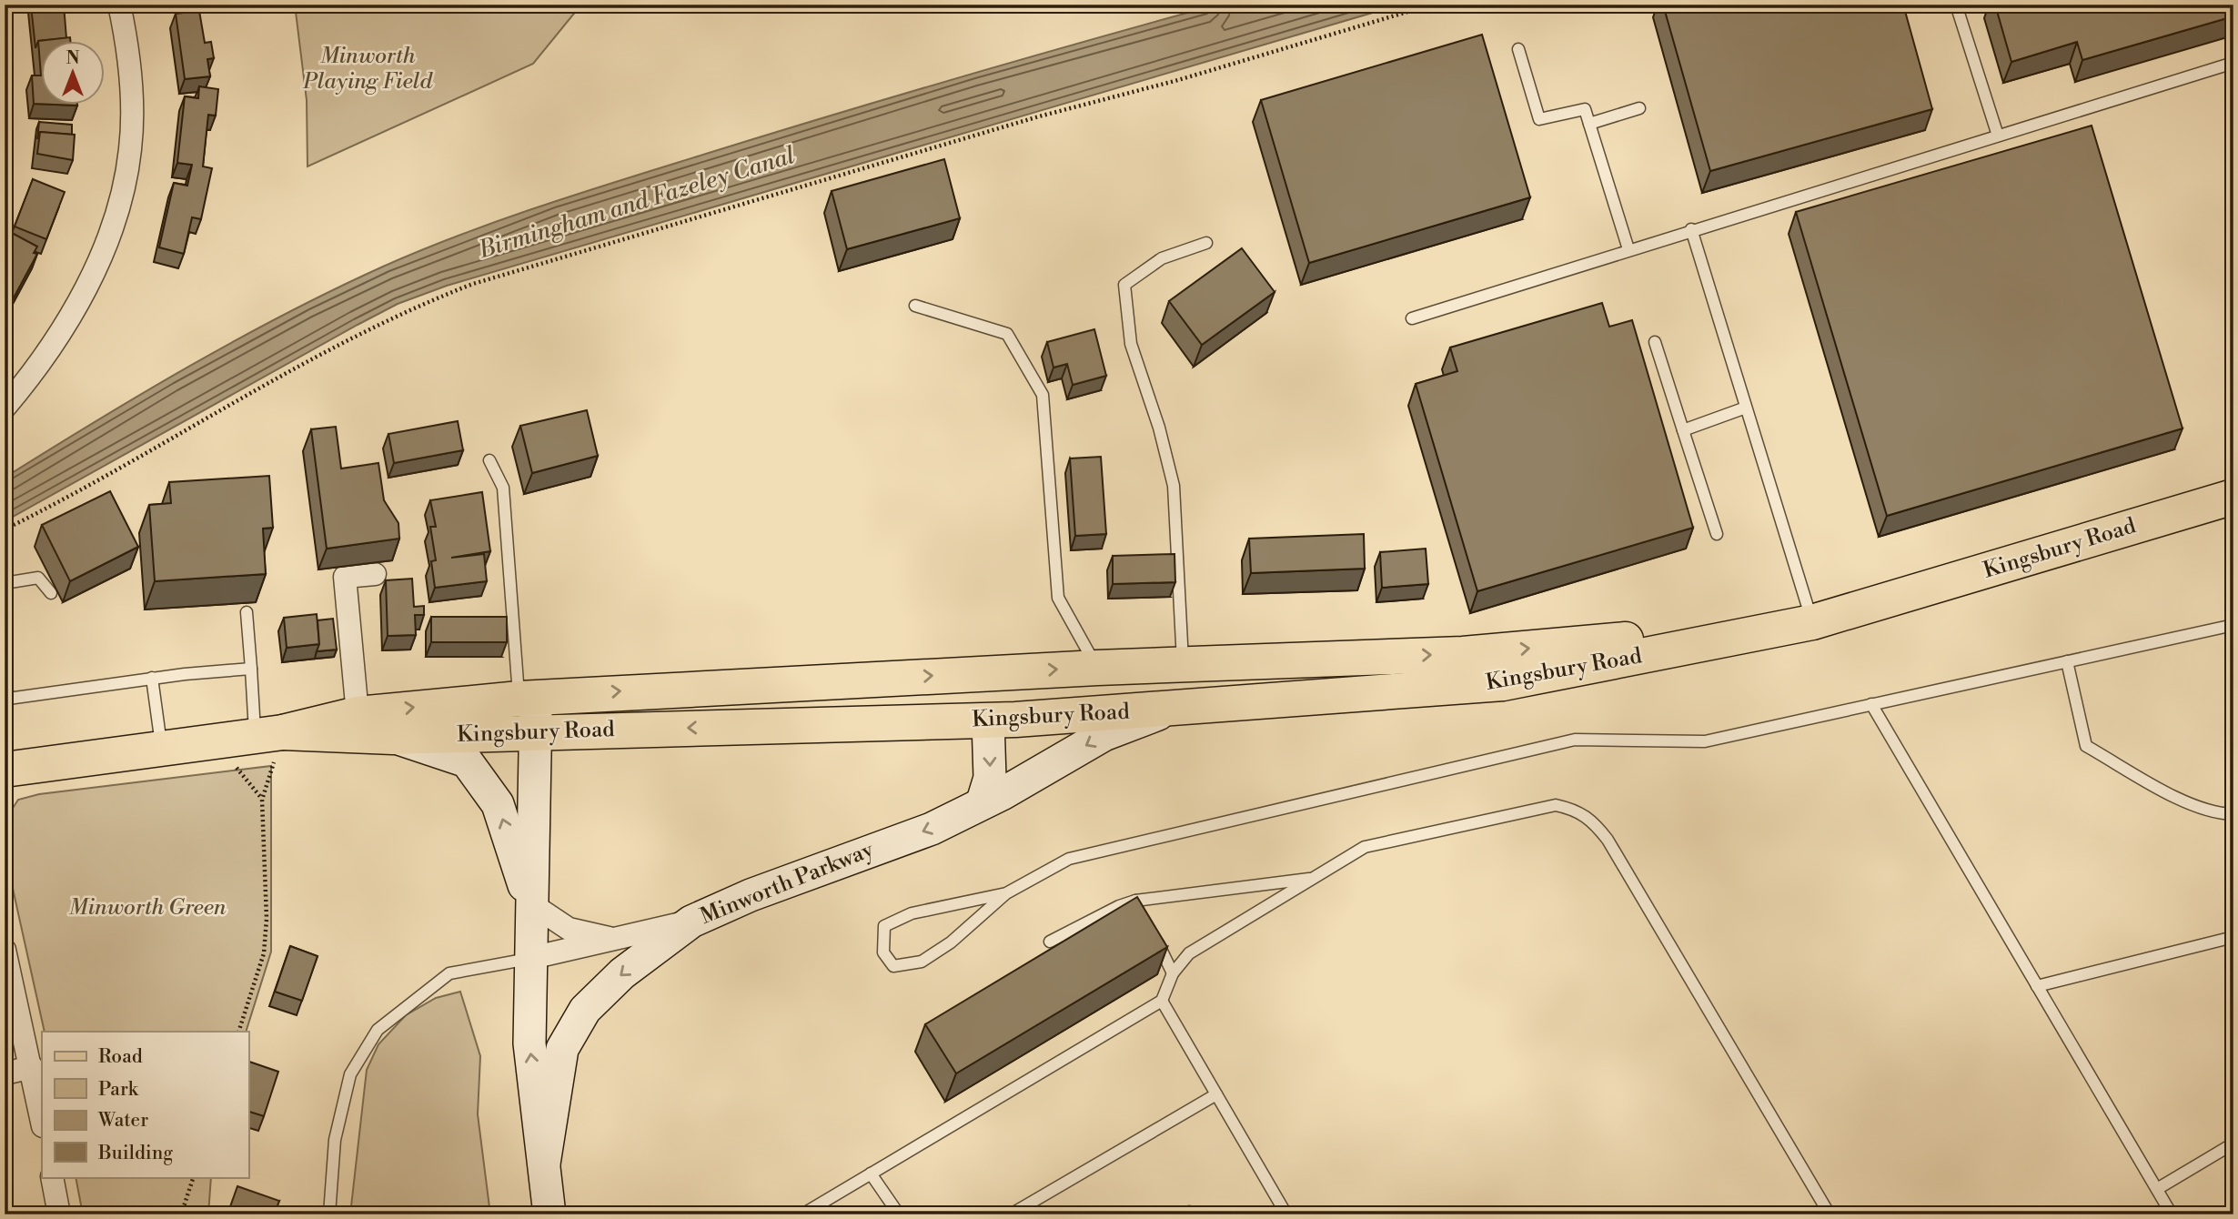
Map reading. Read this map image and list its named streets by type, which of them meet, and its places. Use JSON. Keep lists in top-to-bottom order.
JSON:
{
  "streets": {
    "main road": ["Kingsbury Road"],
    "street": ["Minworth Parkway"]
  },
  "crossings": [
    ["Kingsbury Road", "Minworth Parkway"]
  ],
  "water": ["Birmingham and Fazeley Canal"],
  "parks": ["Minworth Playing Field", "Minworth Green"],
  "legend": [
    "Road",
    "Park",
    "Water",
    "Building"
  ],
  "north": "top"
}
